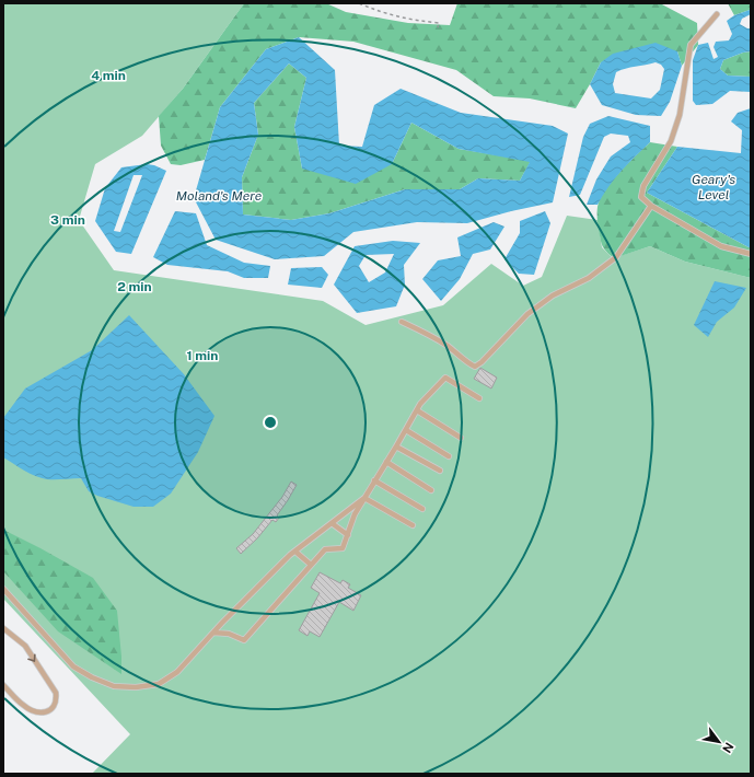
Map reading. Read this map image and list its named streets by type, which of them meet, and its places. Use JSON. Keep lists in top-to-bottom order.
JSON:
{
  "water": ["Geary's Level", "Moland's Mere"],
  "north": "bottom right",
  "rings": [
    "4 min",
    "3 min",
    "2 min",
    "1 min"
  ]
}
